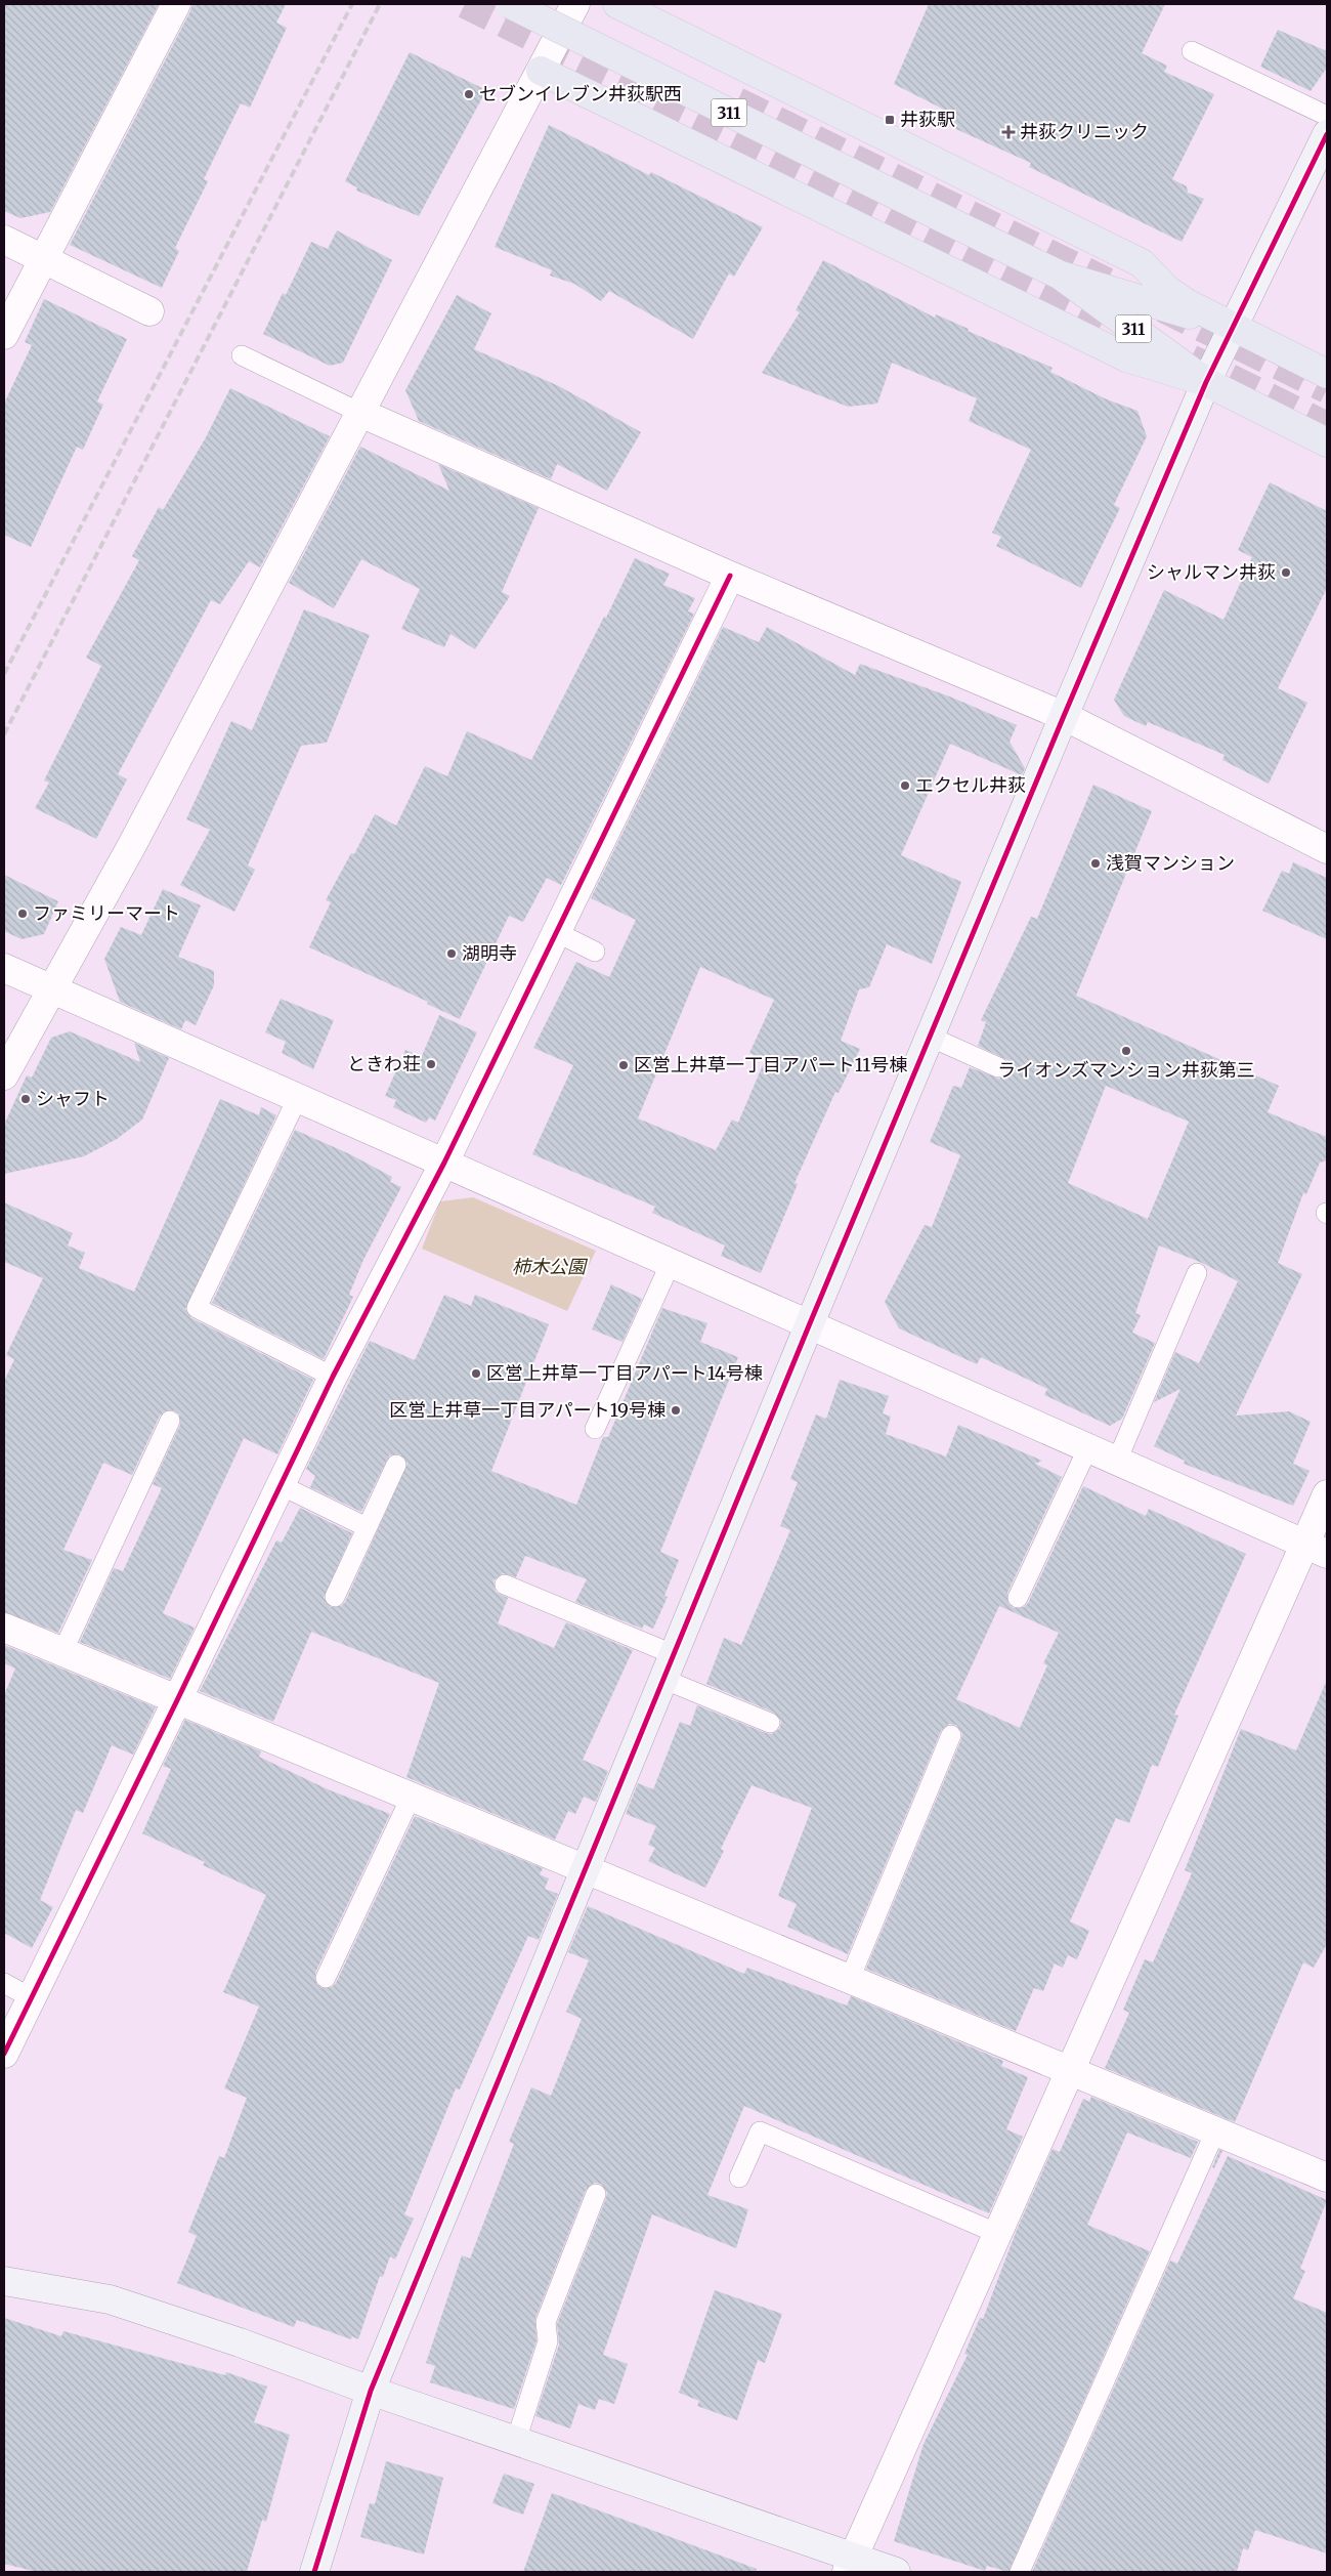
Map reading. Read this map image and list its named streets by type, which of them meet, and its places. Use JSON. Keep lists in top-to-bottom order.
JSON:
{
  "streets": {
    "main road": ["311"]
  },
  "parks": ["柿木公園"],
  "places": {
    "other": [
      "セブンイレブン井荻駅西",
      "シャルマン井荻",
      "エクセル井荻",
      "浅賀マンション",
      "ファミリーマート",
      "湖明寺",
      "ライオンズマンション井荻第三",
      "ときわ荘",
      "区営上井草一丁目アパート11号棟",
      "シャフト",
      "区営上井草一丁目アパート14号棟",
      "区営上井草一丁目アパート19号棟"
    ],
    "transit": ["井荻駅"],
    "health": ["井荻クリニック"]
  }
}
